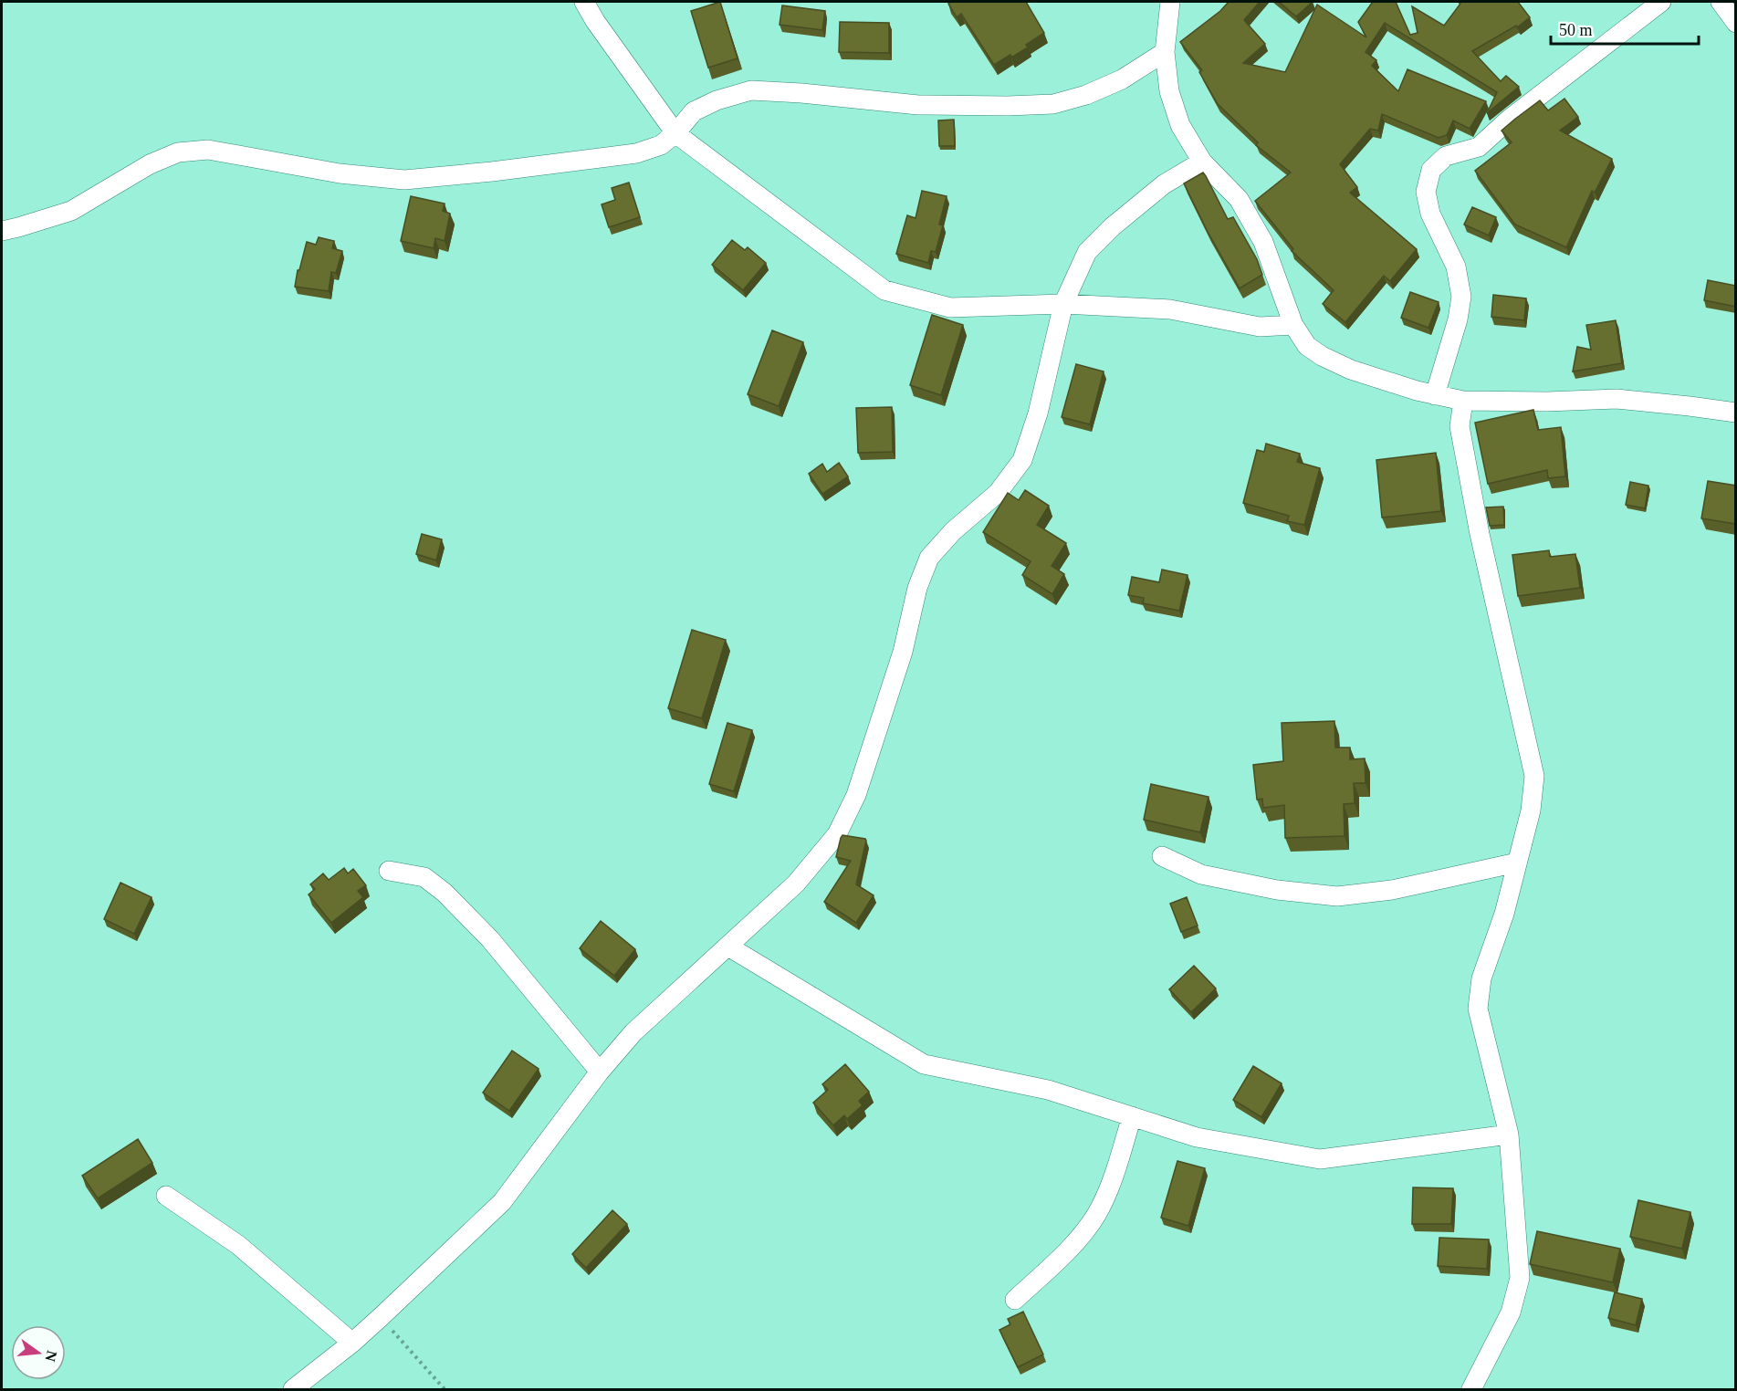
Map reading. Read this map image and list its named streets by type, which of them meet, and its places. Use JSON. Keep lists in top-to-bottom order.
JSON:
{
  "scale_bar": "50 m",
  "north": "right"
}
